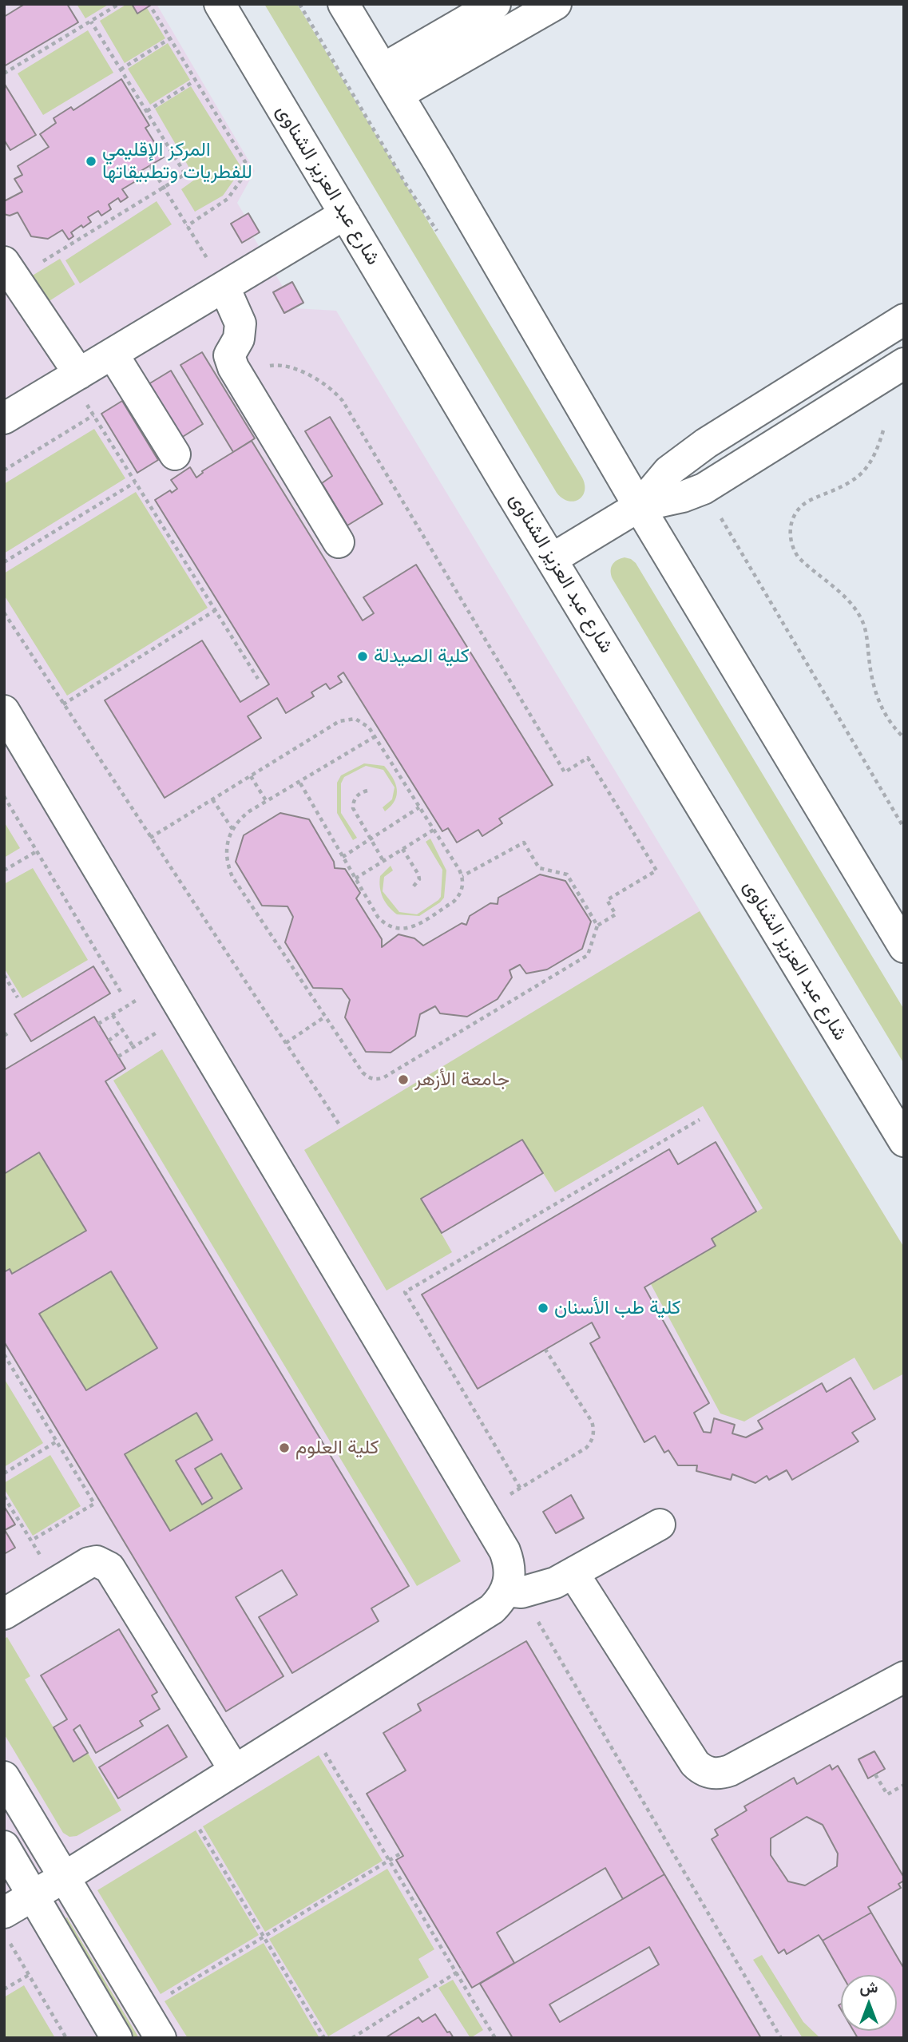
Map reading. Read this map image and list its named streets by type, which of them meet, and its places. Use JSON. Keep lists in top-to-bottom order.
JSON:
{
  "streets": {
    "street": ["شارع عبد العزيز الشناوى"]
  },
  "places": [
    "المركز الإقليمي للفطريات وتطبيقاتها",
    "كلية الصيدلة",
    "جامعة الأزهر",
    "كلية طب الأسنان",
    "كلية العلوم"
  ],
  "north": "top"
}
